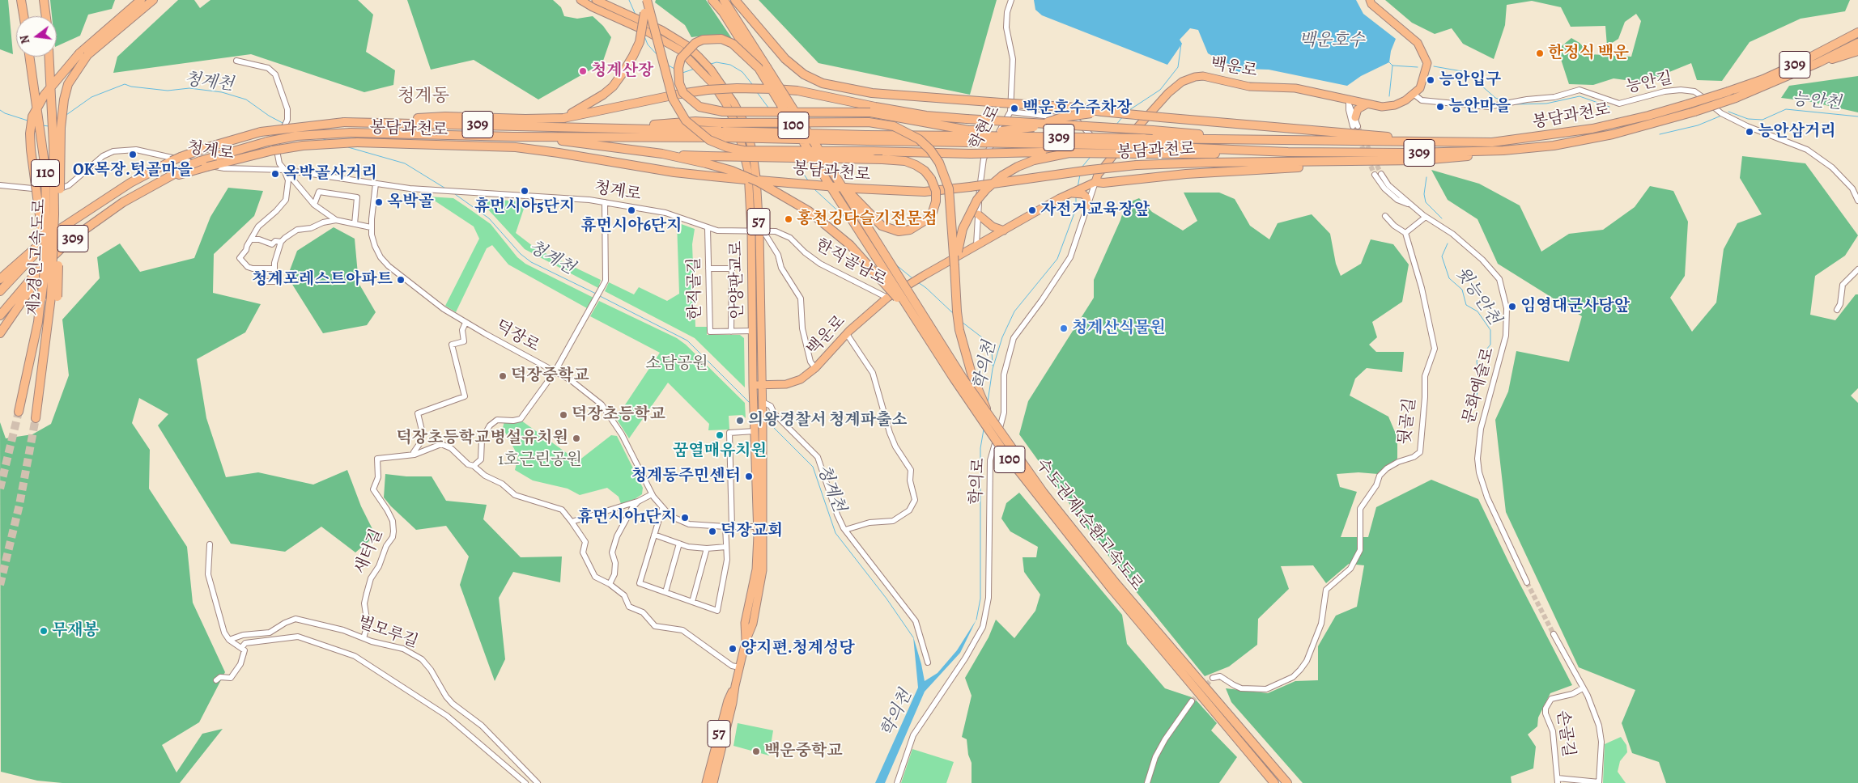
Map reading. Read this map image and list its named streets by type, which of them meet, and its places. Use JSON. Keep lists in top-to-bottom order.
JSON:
{
  "streets": {
    "highway": [
      "309",
      "봉담과천로",
      "100",
      "110",
      "제2경인고속도로",
      "수도권제1순환고속도로"
    ],
    "main road": ["백운로", "57", "안양판교로"],
    "street": [
      "능안길",
      "학현로",
      "청계로",
      "한직골남로",
      "한직골길",
      "덕장로",
      "문화예술로",
      "뒷골길",
      "학의로",
      "새터길",
      "벌모루길",
      "손골길"
    ]
  },
  "crossings": [
    ["백운로", "능안길"],
    ["백운로", "학현로"],
    ["백운로", "한직골남로"],
    ["백운로", "안양판교로"],
    ["백운로", "학의로"],
    ["청계로", "한직골남로"],
    ["청계로", "안양판교로"],
    ["청계로", "한직골길"],
    ["청계로", "덕장로"],
    ["한직골남로", "안양판교로"],
    ["안양판교로", "한직골길"],
    ["안양판교로", "덕장로"],
    ["새터길", "벌모루길"]
  ],
  "districts": ["청계동"],
  "water": [
    "백운호수",
    "청계천",
    "능안천",
    "윗능안천",
    "학의천"
  ],
  "parks": ["소담공원", "1호근린공원"],
  "places": [
    "한정식 백운",
    "청계산장",
    "능안입구",
    "능안마을",
    "백운호수주차장",
    "능안삼거리",
    "OK목장.텃골마을",
    "옥박골사거리",
    "휴먼시아5단지",
    "옥박골",
    "휴먼시아6단지",
    "자전거교육장앞",
    "홍천깅다슬기전문점",
    "청계포레스트아파트",
    "임영대군사당앞",
    "청계산식물원",
    "덕장중학교",
    "덕장초등학교",
    "의왕경찰서 청계파출소",
    "꿈열매유치원",
    "덕장초등학교병설유치원",
    "청계동주민센터",
    "휴먼시아1단지",
    "덕장교회",
    "무재봉",
    "양지편.청계성당",
    "백운중학교"
  ],
  "north": "left"
}
